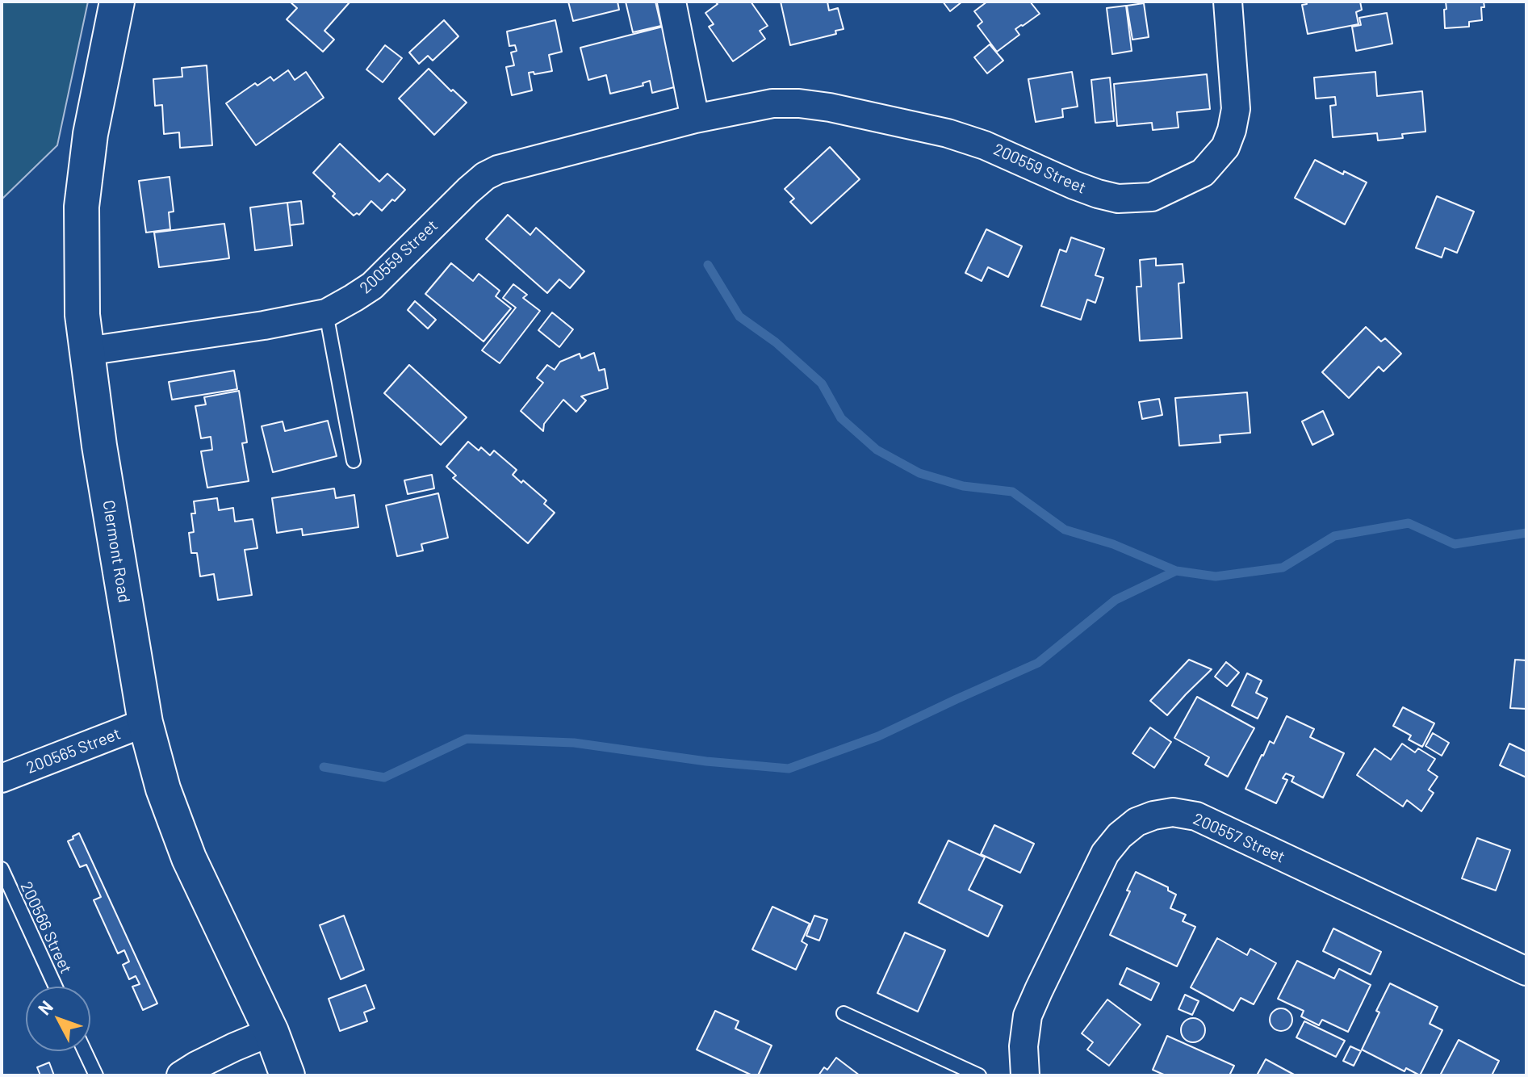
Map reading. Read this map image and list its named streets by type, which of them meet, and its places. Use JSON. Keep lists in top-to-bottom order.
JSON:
{
  "streets": {
    "street": [
      "200559 Street",
      "Clermont Road",
      "200565 Street",
      "200557 Street"
    ],
    "lane": ["200566 Street"]
  },
  "crossings": [
    ["200559 Street", "Clermont Road"],
    ["Clermont Road", "200565 Street"]
  ],
  "north": "top left"
}
